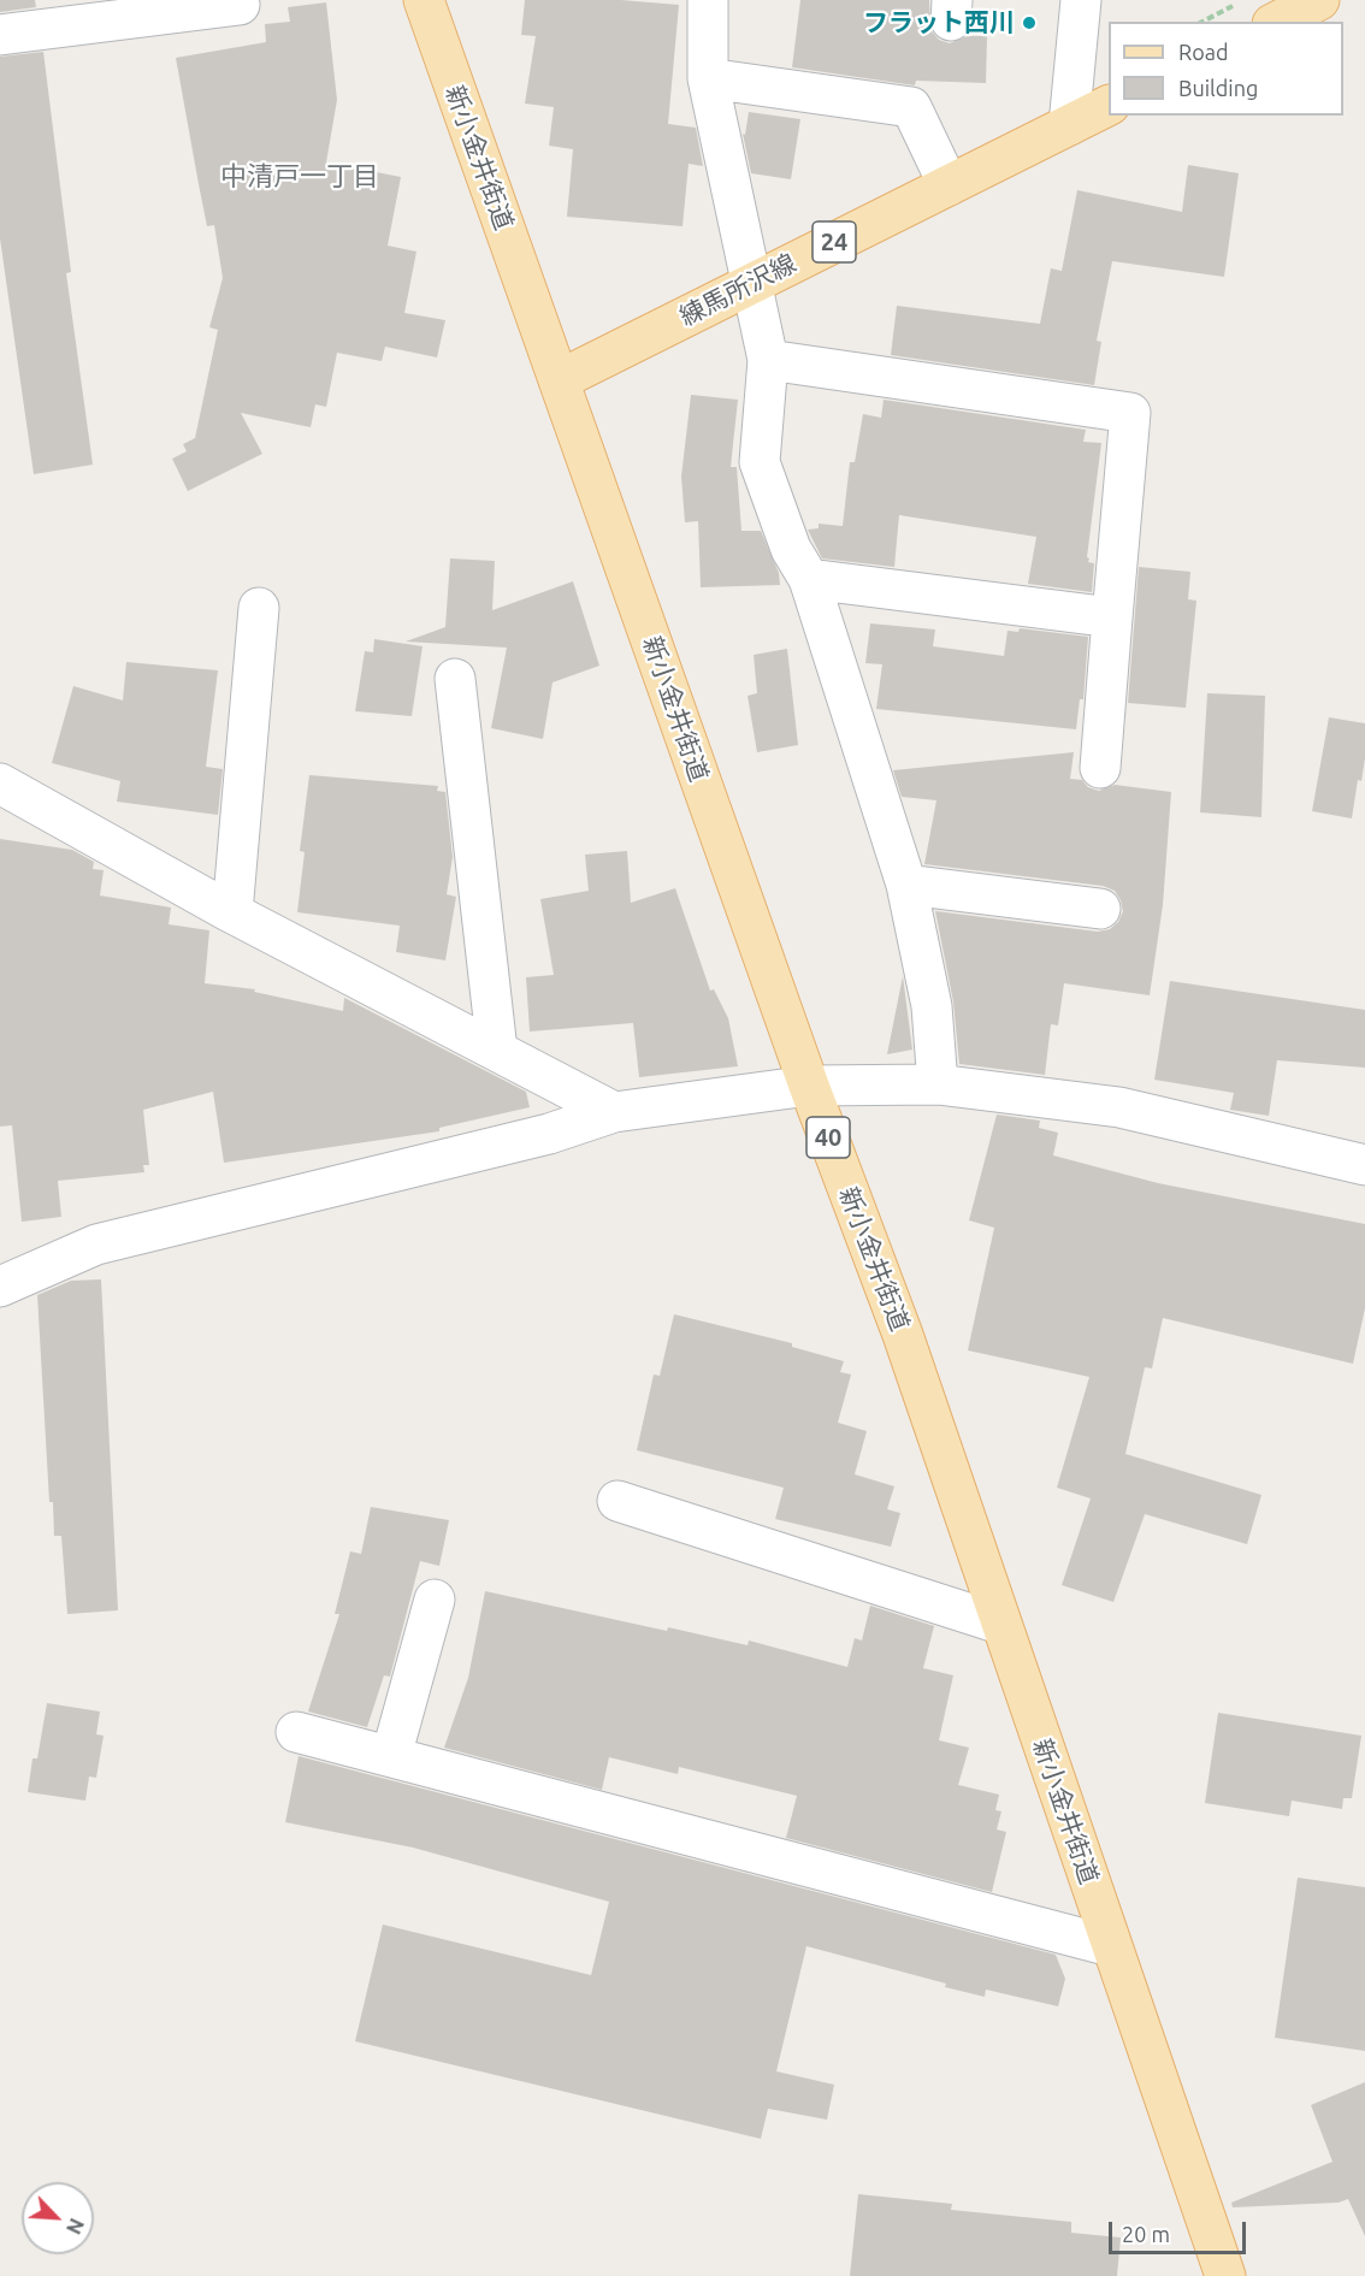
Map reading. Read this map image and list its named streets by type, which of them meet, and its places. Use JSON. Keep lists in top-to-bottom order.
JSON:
{
  "streets": {
    "main road": [
      "新小金井街道",
      "24",
      "練馬所沢線",
      "40"
    ]
  },
  "crossings": [
    ["新小金井街道", "練馬所沢線"]
  ],
  "districts": ["中清戸一丁目"],
  "places": ["フラット西川"],
  "legend": ["Road", "Building"],
  "scale_bar": "20 m",
  "north": "bottom right"
}
